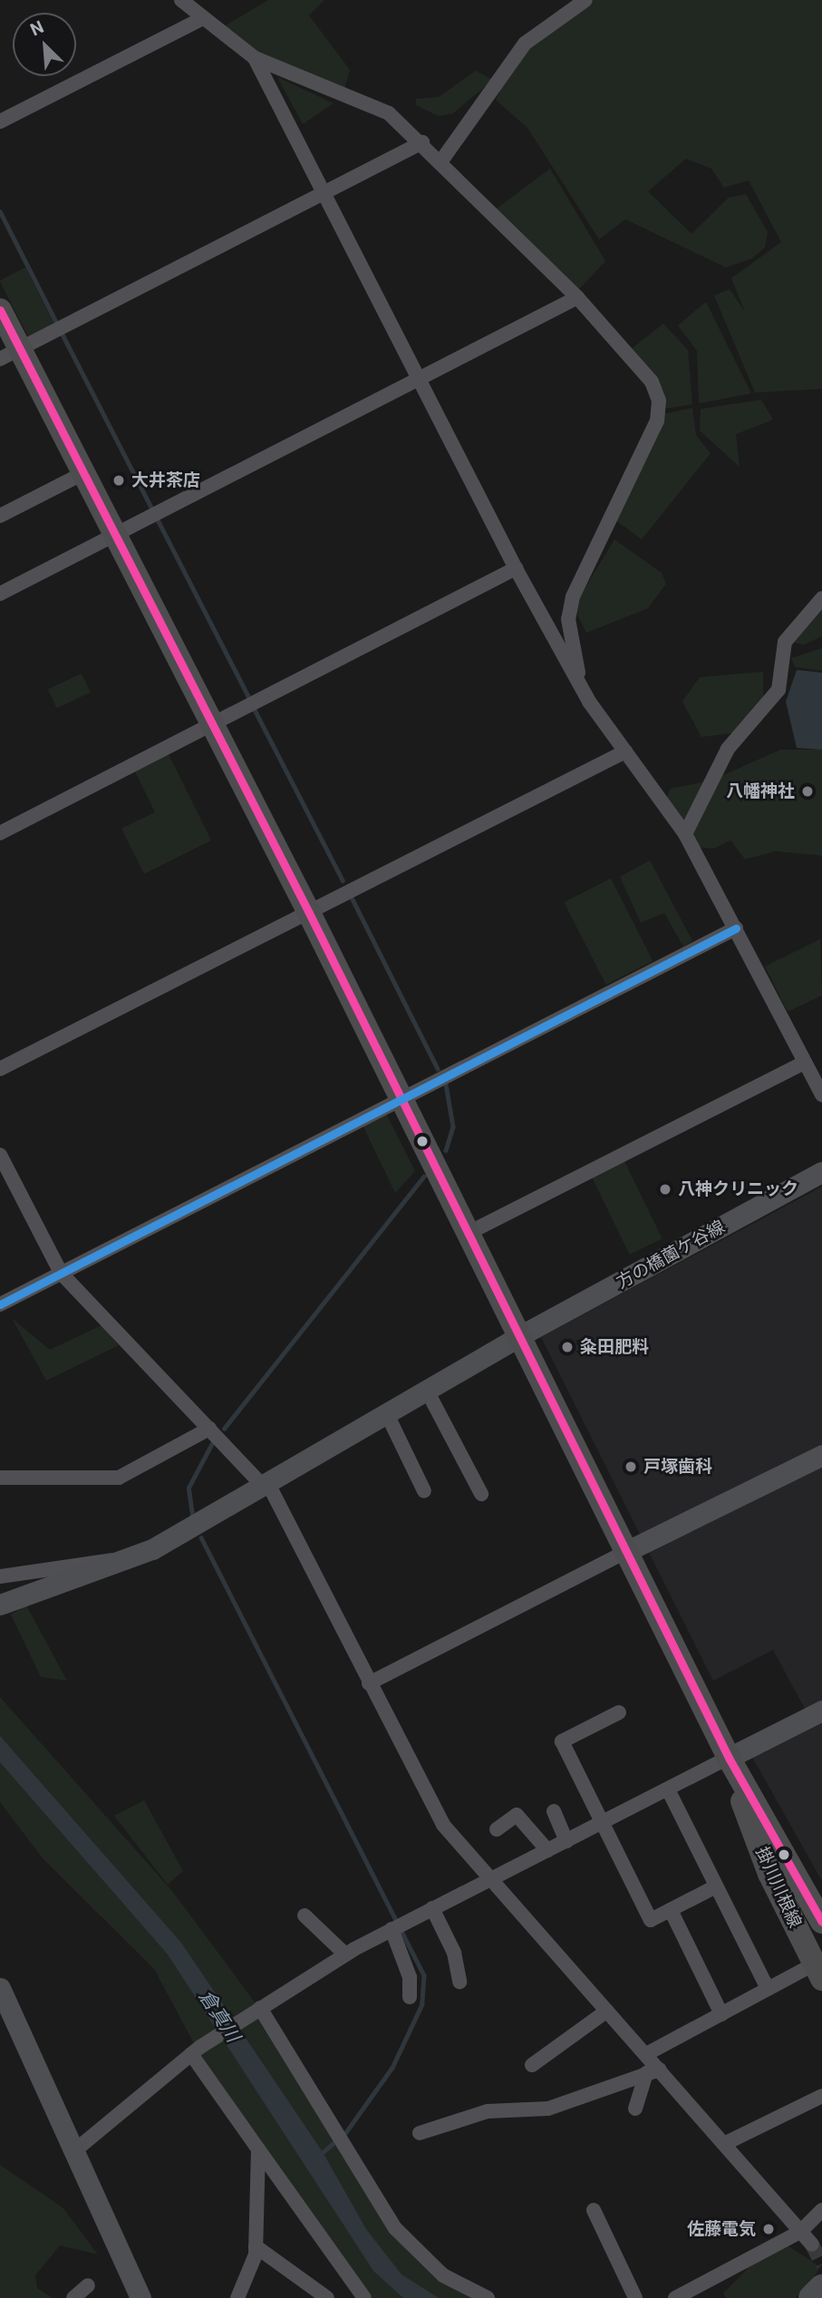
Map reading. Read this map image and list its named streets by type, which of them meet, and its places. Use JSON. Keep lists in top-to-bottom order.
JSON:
{
  "streets": {
    "main road": ["掛川川根線"],
    "street": ["方の橋薗ケ谷線"]
  },
  "crossings": [
    ["方の橋薗ケ谷線", "掛川川根線"]
  ],
  "water": ["倉真川"],
  "places": [
    "大井茶店",
    "八幡神社",
    "八神クリニック",
    "粂田肥料",
    "戸塚歯科",
    "佐藤電気"
  ],
  "north": "top left"
}
